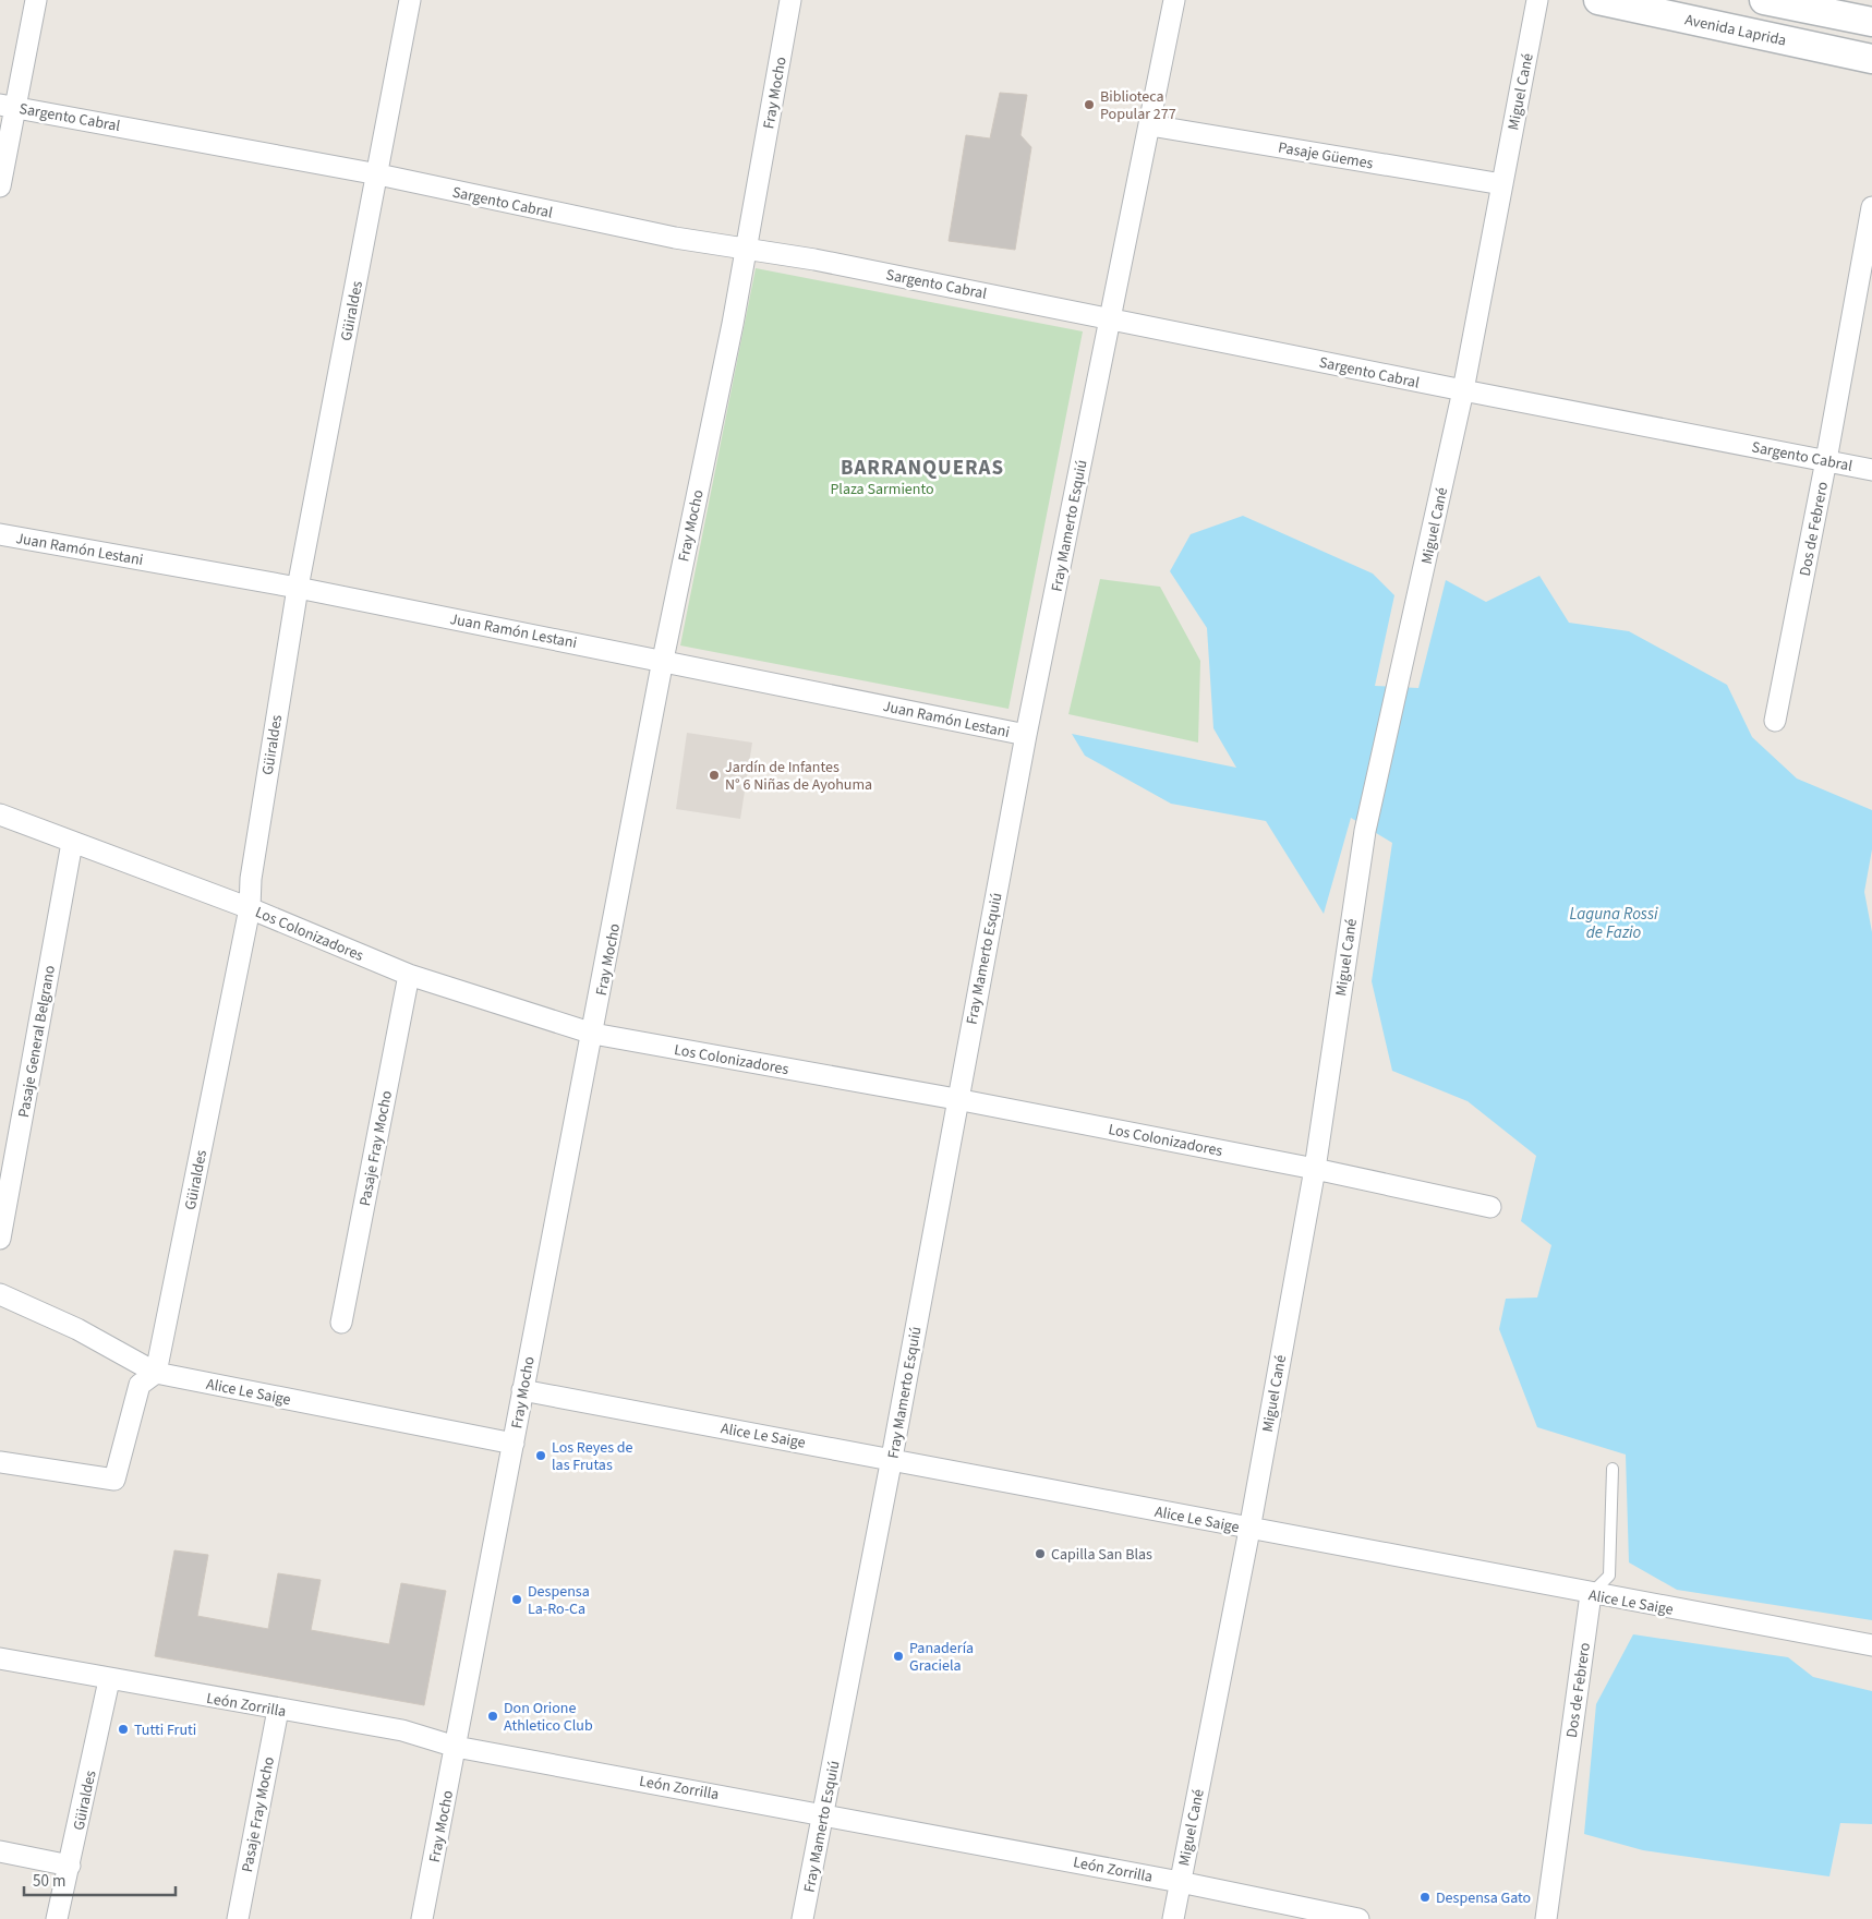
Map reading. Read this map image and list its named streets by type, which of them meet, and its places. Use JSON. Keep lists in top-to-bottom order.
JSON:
{
  "streets": {
    "main road": ["Avenida Laprida"],
    "street": [
      "Miguel Cané",
      "Fray Mocho",
      "Sargento Cabral",
      "Pasaje Güemes",
      "Güiraldes",
      "Fray Mamerto Esquiú",
      "Dos de Febrero",
      "Juan Ramón Lestani",
      "Los Colonizadores",
      "Pasaje General Belgrano",
      "Pasaje Fray Mocho",
      "Alice Le Saige",
      "León Zorrilla"
    ]
  },
  "crossings": [
    ["Miguel Cané", "Sargento Cabral"],
    ["Miguel Cané", "Pasaje Güemes"],
    ["Miguel Cané", "Los Colonizadores"],
    ["Miguel Cané", "Alice Le Saige"],
    ["Miguel Cané", "León Zorrilla"],
    ["Fray Mocho", "Sargento Cabral"],
    ["Fray Mocho", "Juan Ramón Lestani"],
    ["Fray Mocho", "Los Colonizadores"],
    ["Fray Mocho", "Alice Le Saige"],
    ["Fray Mocho", "León Zorrilla"],
    ["Sargento Cabral", "Güiraldes"],
    ["Sargento Cabral", "Fray Mamerto Esquiú"],
    ["Sargento Cabral", "Dos de Febrero"],
    ["Pasaje Güemes", "Fray Mamerto Esquiú"],
    ["Güiraldes", "Juan Ramón Lestani"],
    ["Güiraldes", "Los Colonizadores"],
    ["Güiraldes", "Alice Le Saige"],
    ["Güiraldes", "León Zorrilla"],
    ["Fray Mamerto Esquiú", "Juan Ramón Lestani"],
    ["Fray Mamerto Esquiú", "Los Colonizadores"],
    ["Fray Mamerto Esquiú", "Alice Le Saige"],
    ["Fray Mamerto Esquiú", "León Zorrilla"],
    ["Dos de Febrero", "Alice Le Saige"],
    ["Los Colonizadores", "Pasaje General Belgrano"],
    ["Los Colonizadores", "Pasaje Fray Mocho"],
    ["Pasaje Fray Mocho", "León Zorrilla"]
  ],
  "districts": ["BARRANQUERAS"],
  "water": ["Laguna Rossi de Fazio"],
  "parks": ["Plaza Sarmiento"],
  "places": [
    "Biblioteca Popular 277",
    "Jardín de Infantes N° 6 Niñas de Ayohuma",
    "Los Reyes de las Frutas",
    "Capilla San Blas",
    "Despensa La-Ro-Ca",
    "Panadería Graciela",
    "Don Orione Athletico Club",
    "Tutti Fruti",
    "Despensa Gato"
  ],
  "scale_bar": "50 m"
}
